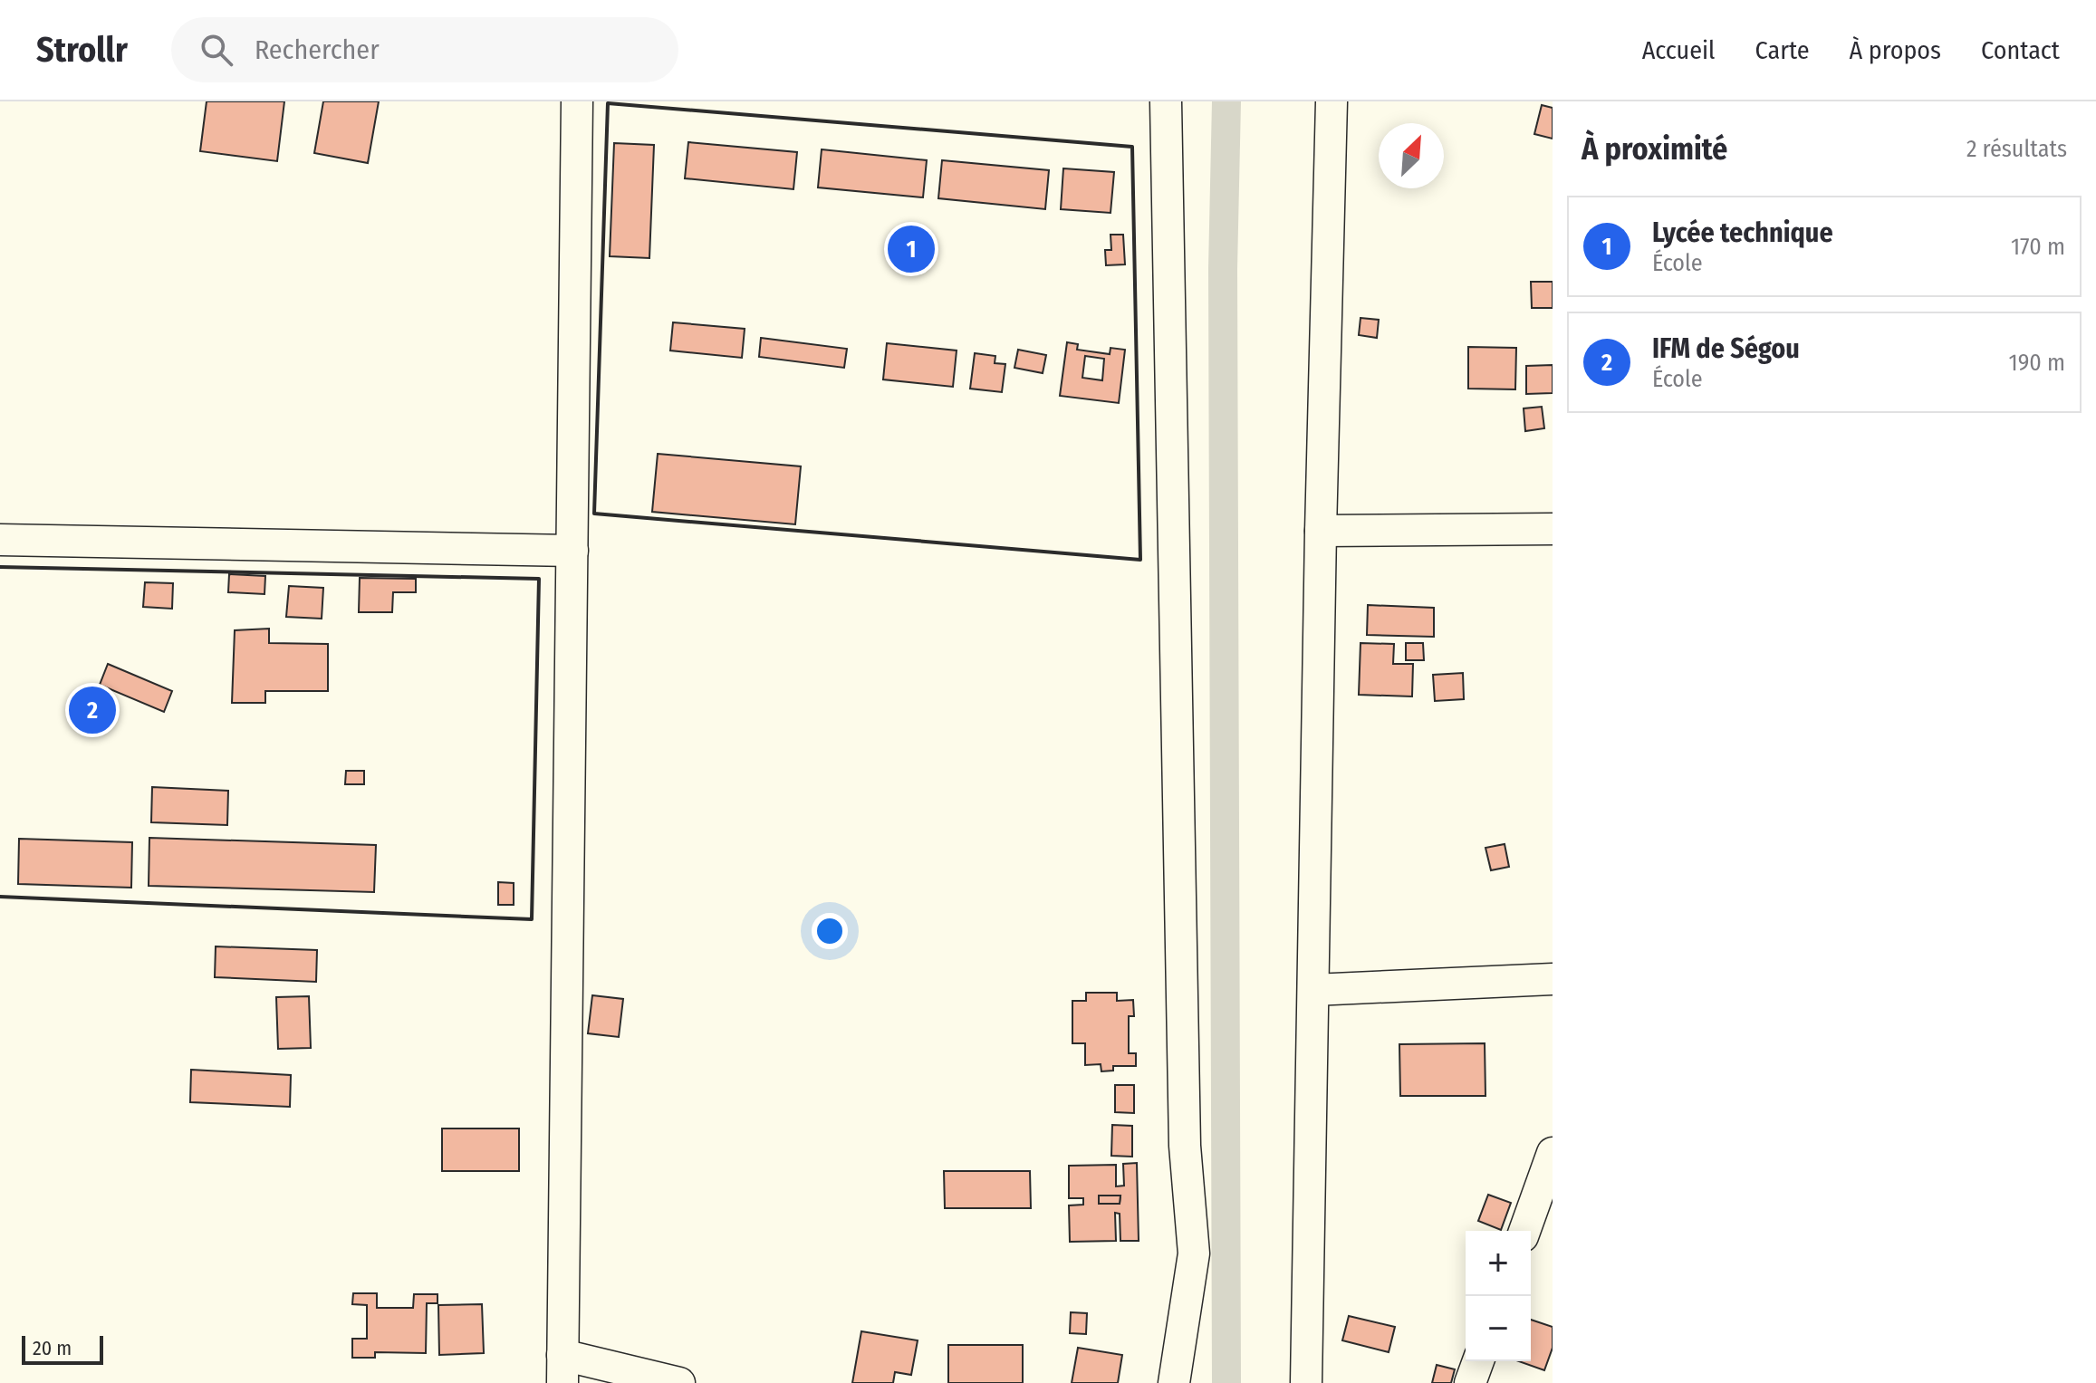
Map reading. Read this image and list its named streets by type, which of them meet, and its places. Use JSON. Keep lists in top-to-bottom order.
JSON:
{
  "scale_bar": "20 m",
  "north": "top right",
  "page": {
    "header": "Strollr",
    "search": "Rechercher",
    "nav": [
      "Accueil",
      "Carte",
      "À propos",
      "Contact"
    ],
    "heading": ["À proximité", "2 résultats"],
    "list": [
      {
        "mark": "1",
        "name": "Lycée technique",
        "note": "École",
        "value": "170 m"
      },
      {
        "mark": "2",
        "name": "IFM de Ségou",
        "note": "École",
        "value": "190 m"
      }
    ],
    "pins": ["1", "2"],
    "map_buttons": ["+", "−"],
    "scale": "20 m"
  }
}
